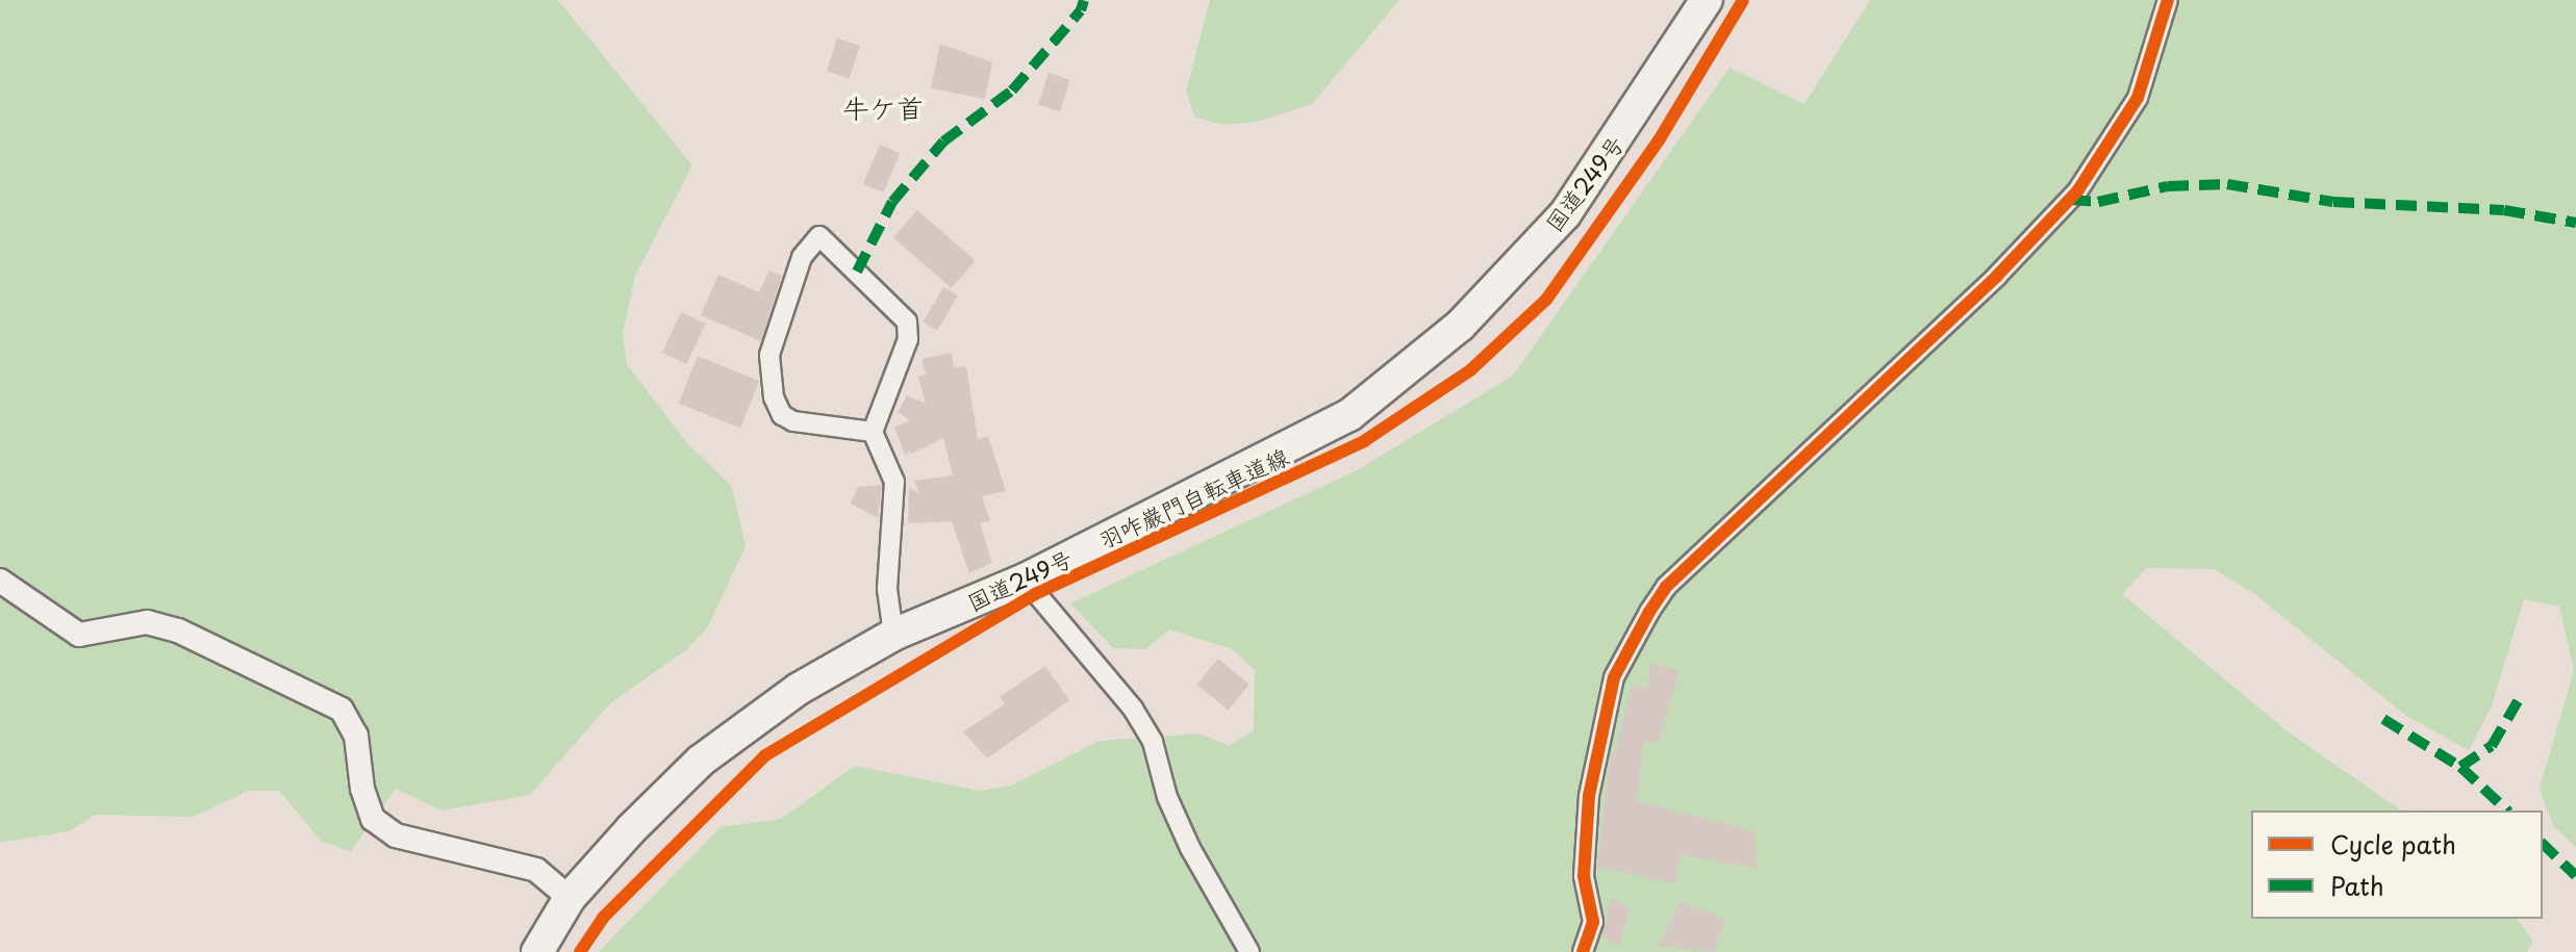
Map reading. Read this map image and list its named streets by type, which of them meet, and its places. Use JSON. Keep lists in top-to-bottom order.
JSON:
{
  "streets": {
    "highway": ["国道249号"],
    "cycle path": ["羽咋巌門自転車道線"]
  },
  "districts": ["牛ケ首"],
  "legend": ["Cycle path", "Path"]
}
